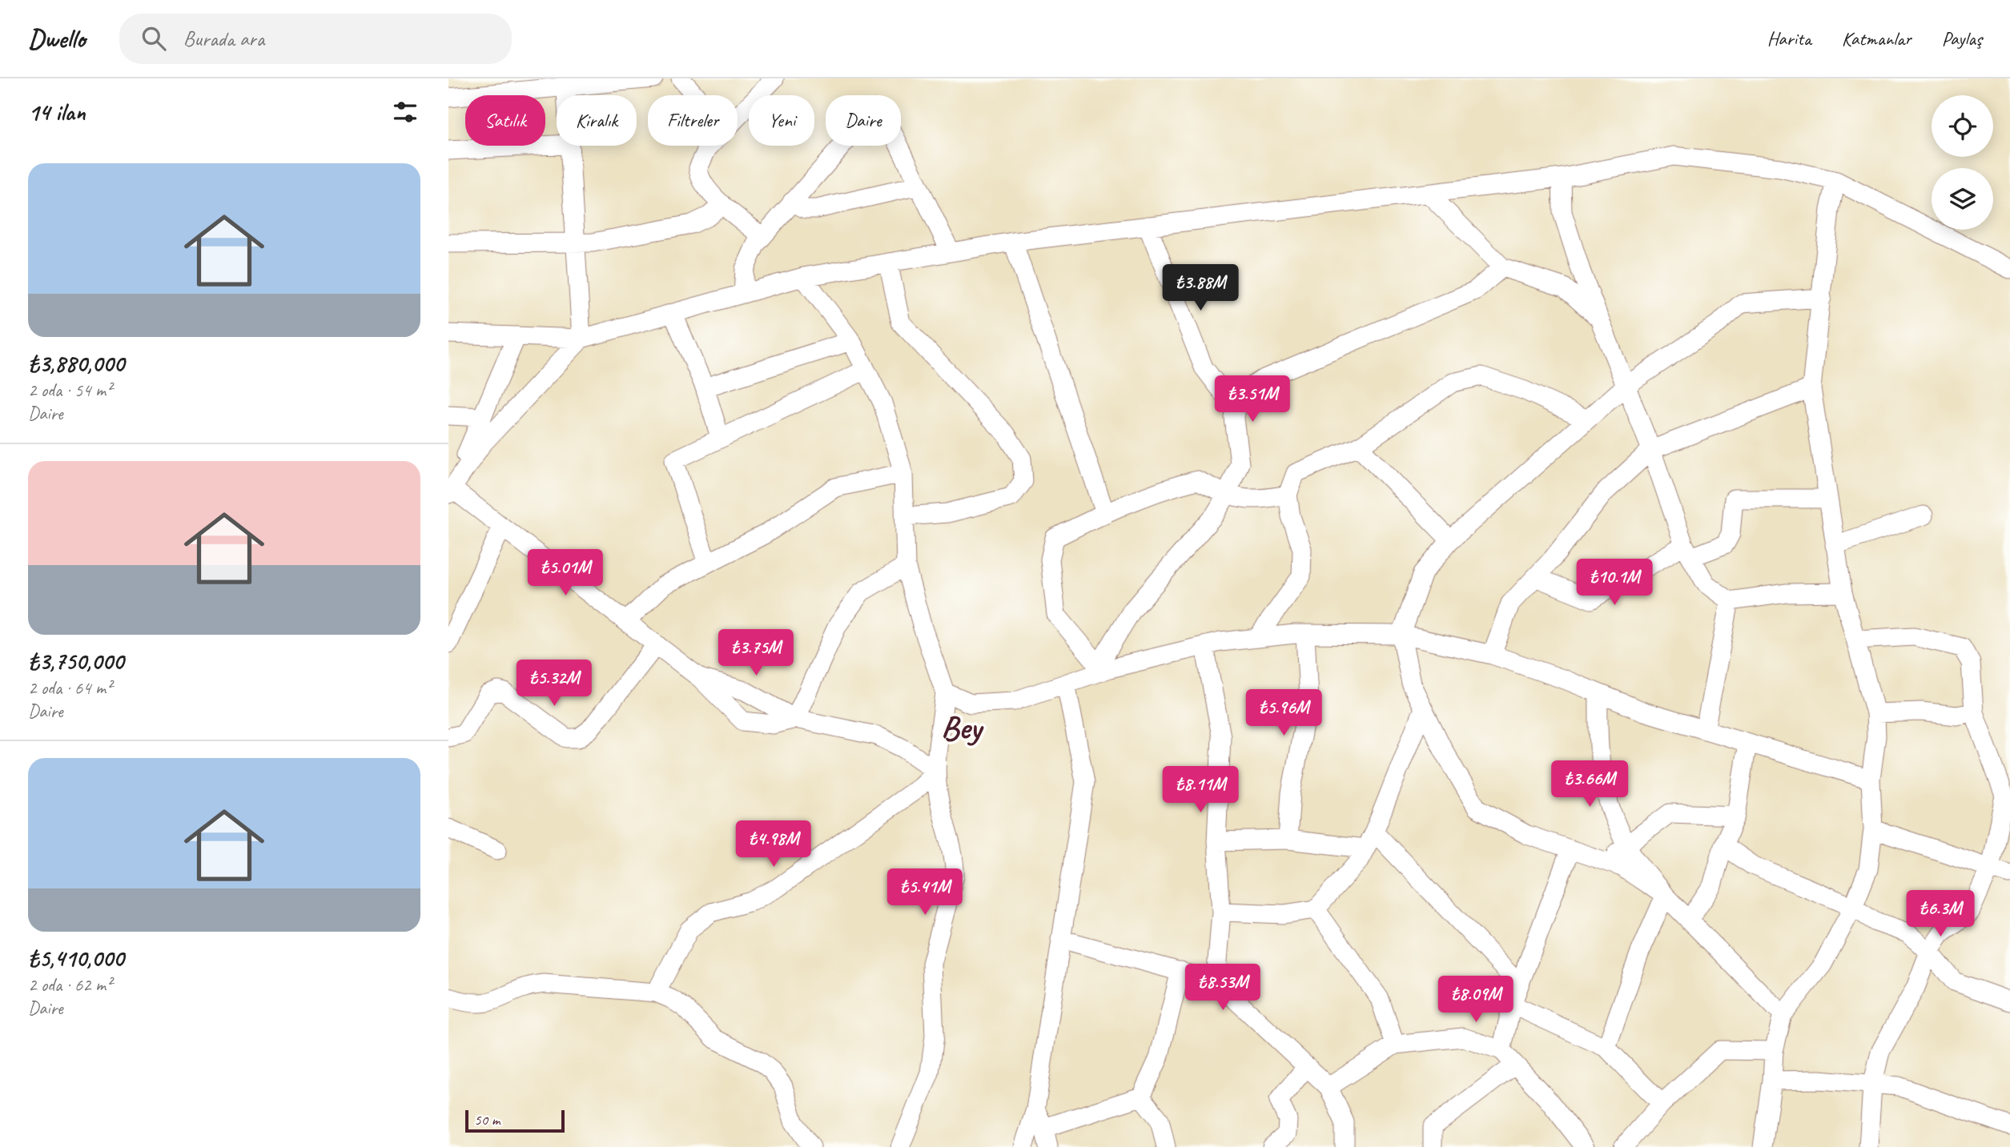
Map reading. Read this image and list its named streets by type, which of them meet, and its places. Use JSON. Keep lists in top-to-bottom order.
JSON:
{
  "districts": ["Bey"],
  "scale_bar": "50 m",
  "page": {
    "header": "Dwello",
    "search": "Burada ara",
    "nav": ["Harita", "Katmanlar", "Paylaş"],
    "heading": "14 ilan",
    "chip": [
      "Satılık",
      "Kiralık",
      "Filtreler",
      "Yeni",
      "Daire"
    ],
    "list": [
      {
        "name": "₺3,880,000",
        "note": "2 oda · 54 m² · Daire"
      },
      {
        "name": "₺3,750,000",
        "note": "2 oda · 64 m² · Daire"
      },
      {
        "name": "₺5,410,000",
        "note": "2 oda · 62 m² · Daire"
      }
    ],
    "price": [
      "₺3.88M",
      "₺3.51M",
      "₺5.01M",
      "₺10.1M",
      "₺3.75M",
      "₺5.32M",
      "₺5.96M",
      "₺3.66M",
      "₺8.11M",
      "₺4.98M",
      "₺5.41M",
      "₺6.3M",
      "₺8.53M",
      "₺8.09M"
    ],
    "scale": "50 m"
  }
}
